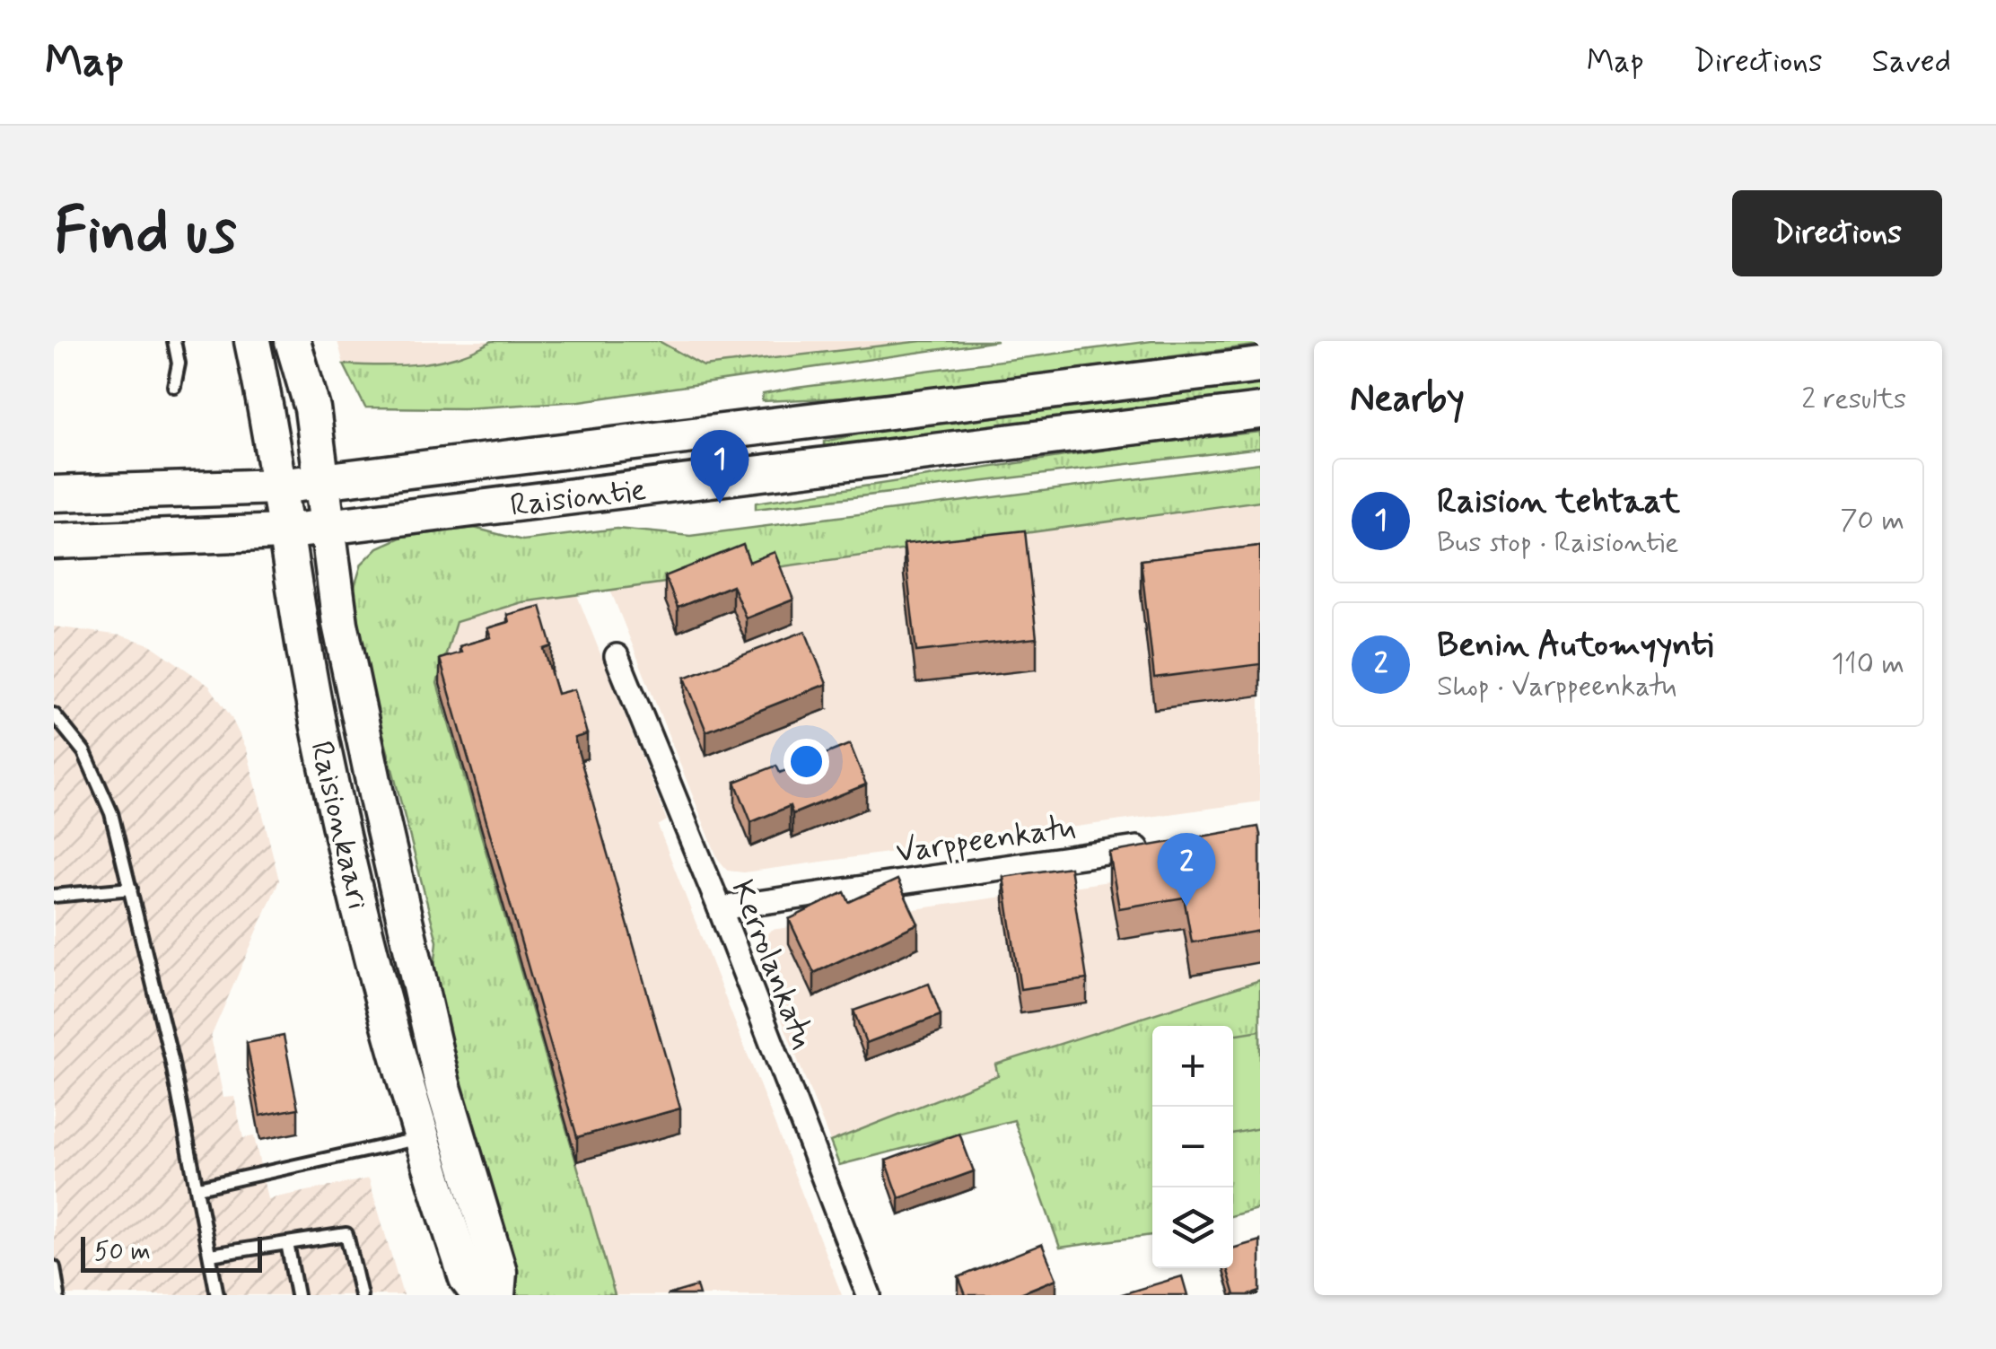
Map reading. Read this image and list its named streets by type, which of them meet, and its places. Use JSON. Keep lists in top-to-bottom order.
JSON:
{
  "streets": {
    "main road": ["Raisiontie", "Raisionkaari"],
    "street": ["Varppeenkatu", "Kerrolankatu"]
  },
  "crossings": [
    ["Raisiontie", "Raisionkaari"],
    ["Varppeenkatu", "Kerrolankatu"]
  ],
  "scale_bar": "50 m",
  "page": {
    "header": "Map",
    "nav": ["Map", "Directions", "Saved"],
    "buttons": "Directions",
    "title": "Find us",
    "heading": ["Nearby", "2 results"],
    "pins": ["1", "2"],
    "list": [
      {
        "mark": "1",
        "name": "Raision tehtaat",
        "note": "Bus stop · Raisiontie",
        "value": "70 m"
      },
      {
        "mark": "2",
        "name": "Benin Automyynti",
        "note": "Shop · Varppeenkatu",
        "value": "110 m"
      }
    ],
    "map_buttons": ["+", "−"],
    "scale": "50 m"
  }
}
